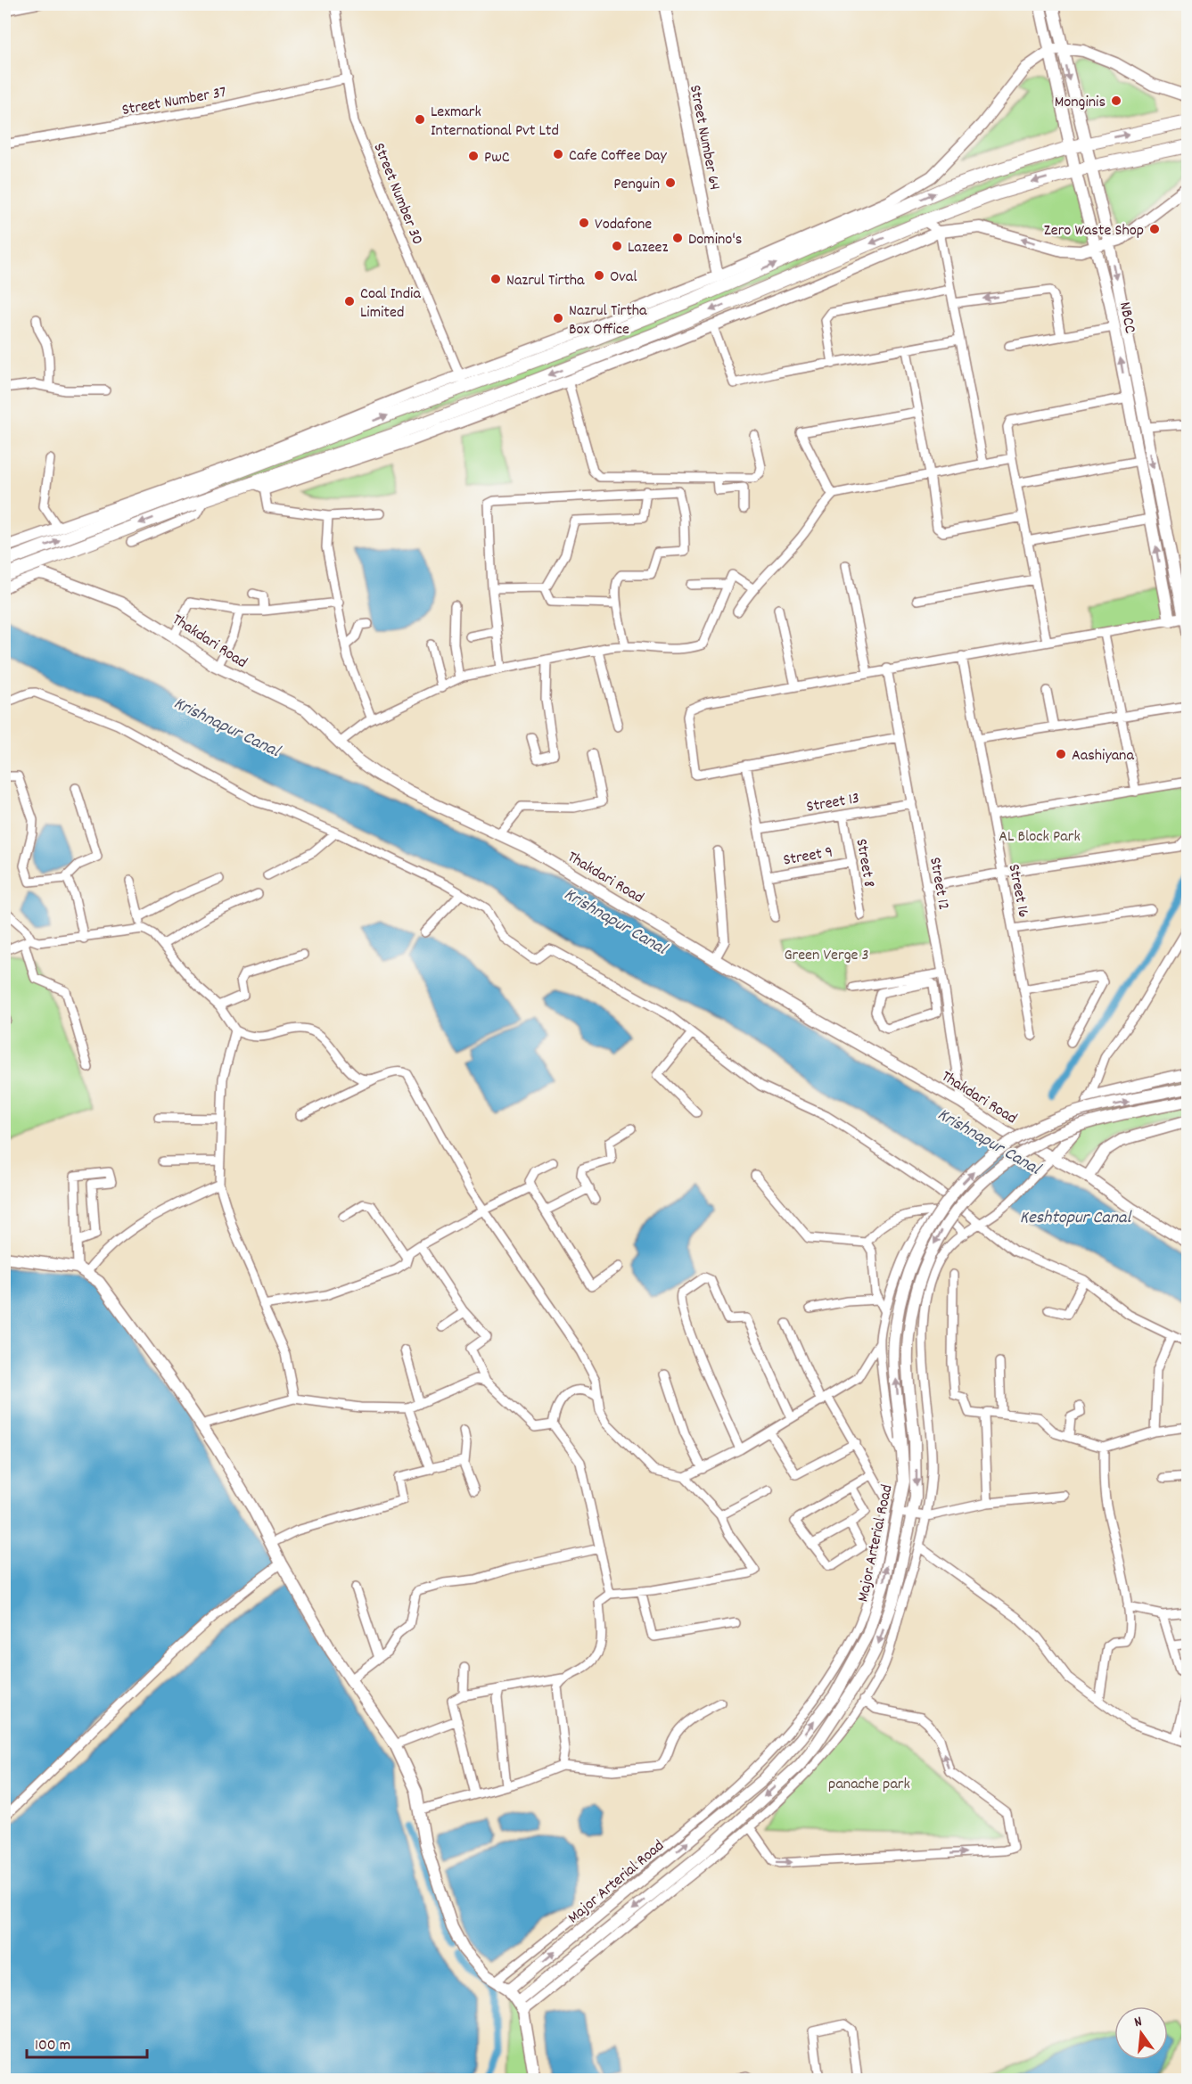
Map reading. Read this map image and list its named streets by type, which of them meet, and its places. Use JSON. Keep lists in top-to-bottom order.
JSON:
{
  "streets": {
    "street": [
      "Street Number 37",
      "Street Number 64",
      "Street Number 30",
      "NBCC",
      "Thakdari Road",
      "Street 13",
      "Street 9",
      "Street 8",
      "Street 12",
      "Street 16",
      "Major Arterial Road"
    ]
  },
  "crossings": [
    ["Street Number 37", "Street Number 30"],
    ["Thakdari Road", "Street 12"],
    ["Street 13", "Street 8"],
    ["Street 13", "Street 12"],
    ["Street 9", "Street 8"]
  ],
  "water": ["Krishnapur Canal", "Keshtopur Canal"],
  "parks": ["AL Block Park", "Green Verge 3", "panache park"],
  "places": [
    "Monginis",
    "Lexmark International Pvt Ltd",
    "Cafe Coffee Day",
    "PwC",
    "Penguin",
    "Vodafone",
    "Zero Waste Shop",
    "Domino's",
    "Lazeez",
    "Oval",
    "Nazrul Tirtha",
    "Coal India Limited",
    "Nazrul Tirtha Box Office",
    "Aashiyana"
  ],
  "scale_bar": "100 m",
  "north": "top"
}
